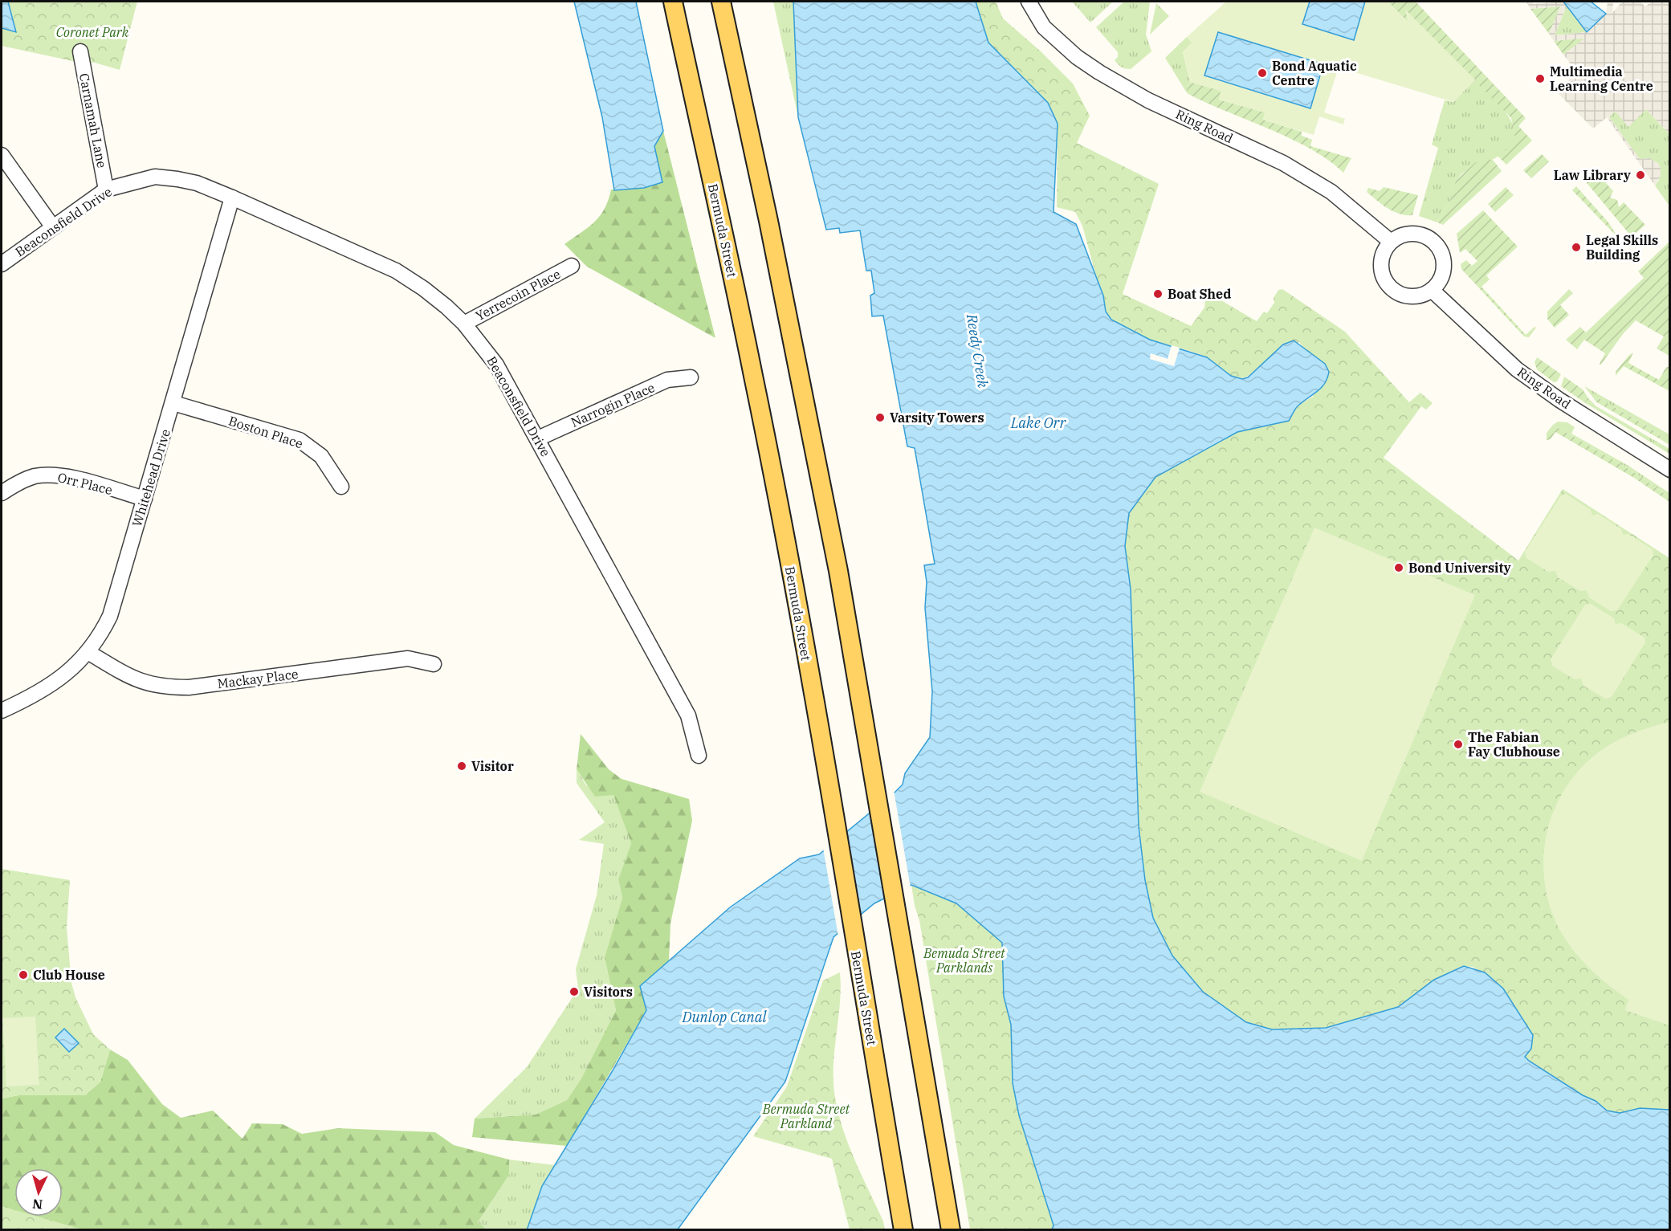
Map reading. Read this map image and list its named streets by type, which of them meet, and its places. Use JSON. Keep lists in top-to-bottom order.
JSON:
{
  "streets": {
    "main road": ["Bermuda Street"],
    "street": [
      "Carnamah Lane",
      "Ring Road",
      "Beaconsfield Drive",
      "Yerrecoin Place",
      "Narrogin Place",
      "Boston Place",
      "Whitehead Drive",
      "Orr Place",
      "Mackay Place"
    ]
  },
  "crossings": [
    ["Carnamah Lane", "Beaconsfield Drive"],
    ["Beaconsfield Drive", "Yerrecoin Place"],
    ["Beaconsfield Drive", "Narrogin Place"],
    ["Beaconsfield Drive", "Whitehead Drive"],
    ["Boston Place", "Whitehead Drive"],
    ["Whitehead Drive", "Orr Place"],
    ["Whitehead Drive", "Mackay Place"]
  ],
  "water": ["Reedy Creek", "Lake Orr", "Dunlop Canal"],
  "parks": ["Coronet Park", "Bemuda Street Parklands", "Bermuda Street Parkland"],
  "places": [
    "Bond Aquatic Centre",
    "Multimedia Learning Centre",
    "Law Library",
    "Legal Skills Building",
    "Boat Shed",
    "Varsity Towers",
    "Bond University",
    "The Fabian Fay Clubhouse",
    "Visitor",
    "Club House",
    "Visitors"
  ],
  "north": "bottom"
}
